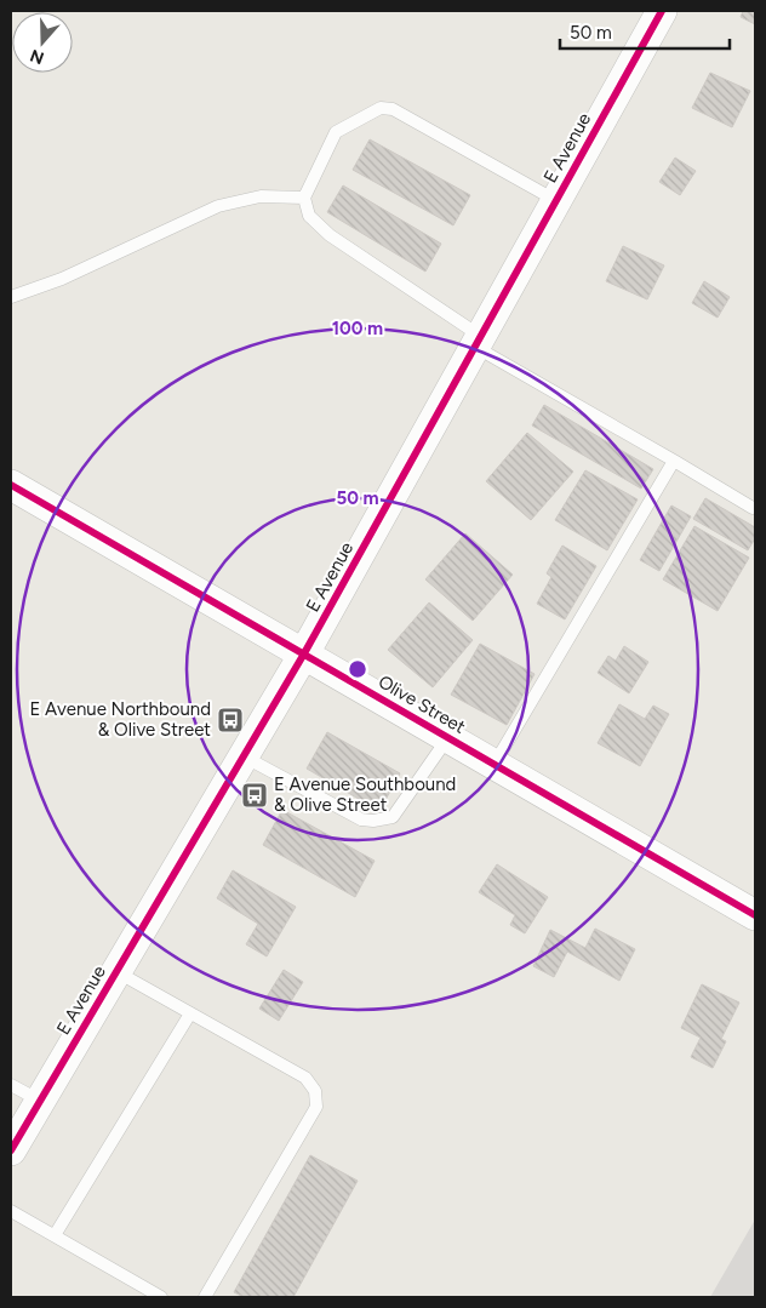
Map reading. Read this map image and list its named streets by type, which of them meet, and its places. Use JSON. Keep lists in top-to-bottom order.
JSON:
{
  "streets": {
    "street": ["E Avenue", "Olive Street"]
  },
  "crossings": [
    ["E Avenue", "Olive Street"]
  ],
  "places": {
    "bus stop": ["E Avenue Northbound & Olive Street", "E Avenue Southbound & Olive Street"]
  },
  "scale_bar": "50 m",
  "north": "bottom",
  "rings": ["100 m", "50 m"]
}
